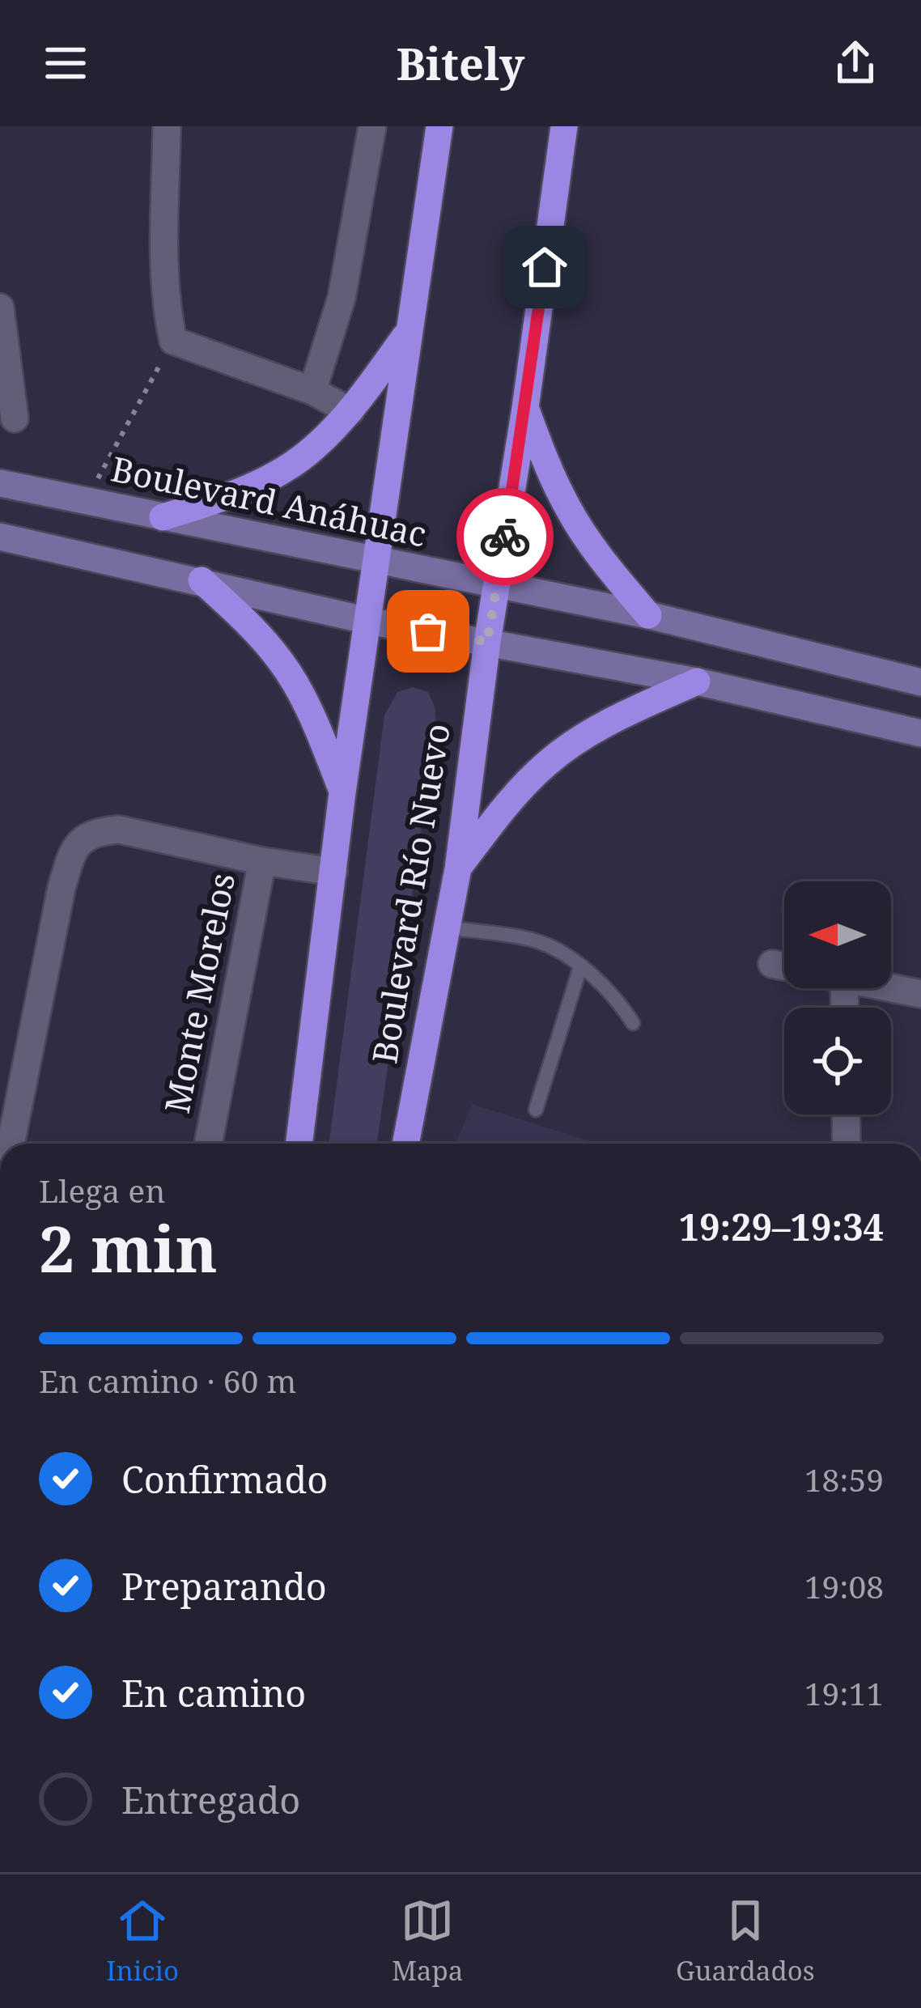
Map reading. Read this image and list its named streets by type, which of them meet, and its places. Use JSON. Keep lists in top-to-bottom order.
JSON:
{
  "streets": {
    "highway": ["Boulevard Río Nuevo"],
    "main road": ["Boulevard Anáhuac"],
    "street": ["Monte Morelos"]
  },
  "crossings": [
    ["Boulevard Anáhuac", "Boulevard Río Nuevo"]
  ],
  "north": "left",
  "page": {
    "header": "Bitely",
    "heading": ["2 min", "Llega en", "19:29–19:34"],
    "bar": "En camino · 60 m",
    "list": [
      ["Confirmado", "18:59"],
      ["Preparando", "19:08"],
      ["En camino", "19:11"],
      "Entregado"
    ],
    "tabs": ["Inicio", "Mapa", "Guardados"]
  }
}
